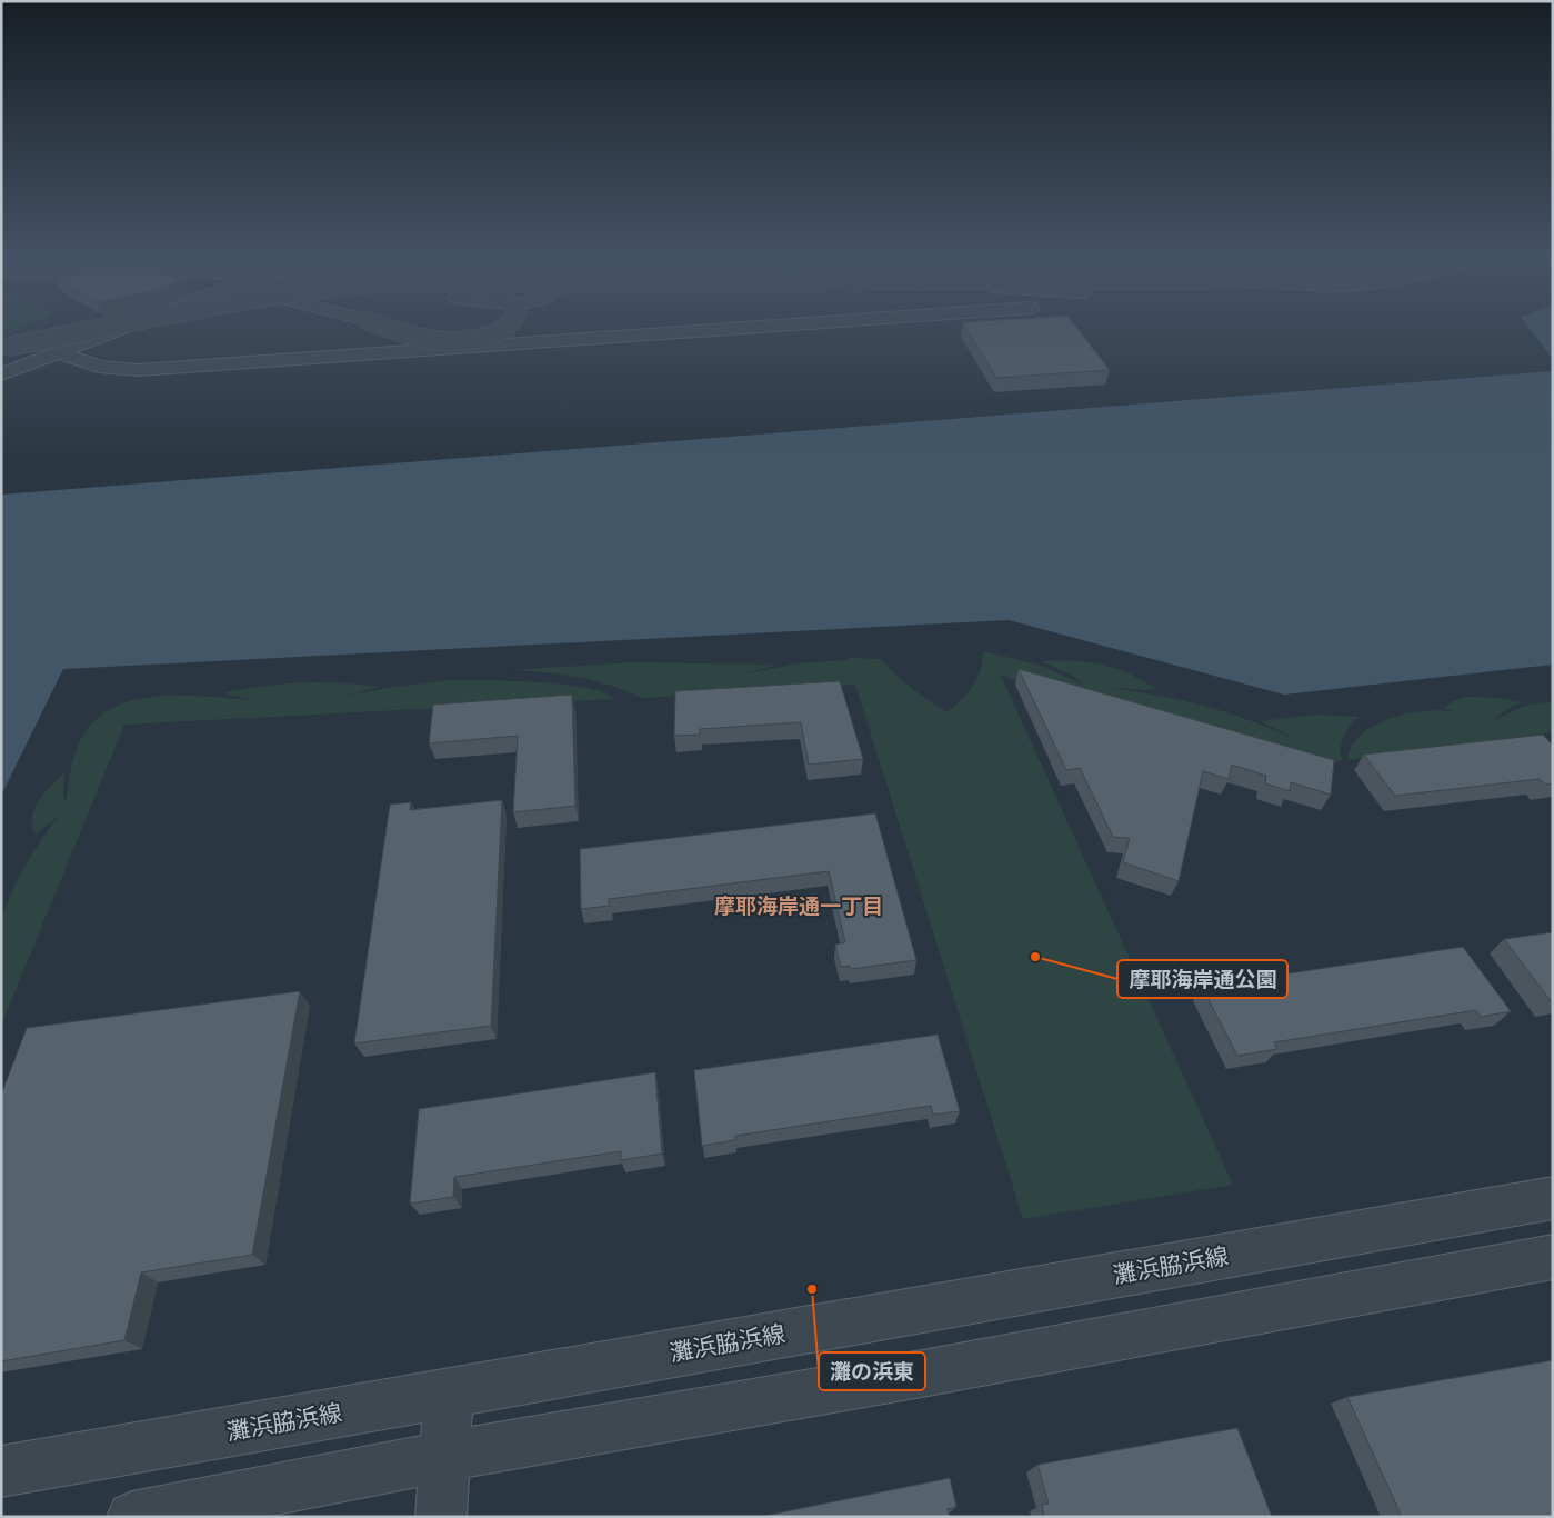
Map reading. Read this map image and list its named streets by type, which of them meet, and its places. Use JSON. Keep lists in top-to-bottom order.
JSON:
{
  "streets": {
    "street": ["灘浜脇浜線"]
  },
  "districts": ["摩耶海岸通一丁目"],
  "places": ["摩耶海岸通公園", "灘の浜東"]
}
